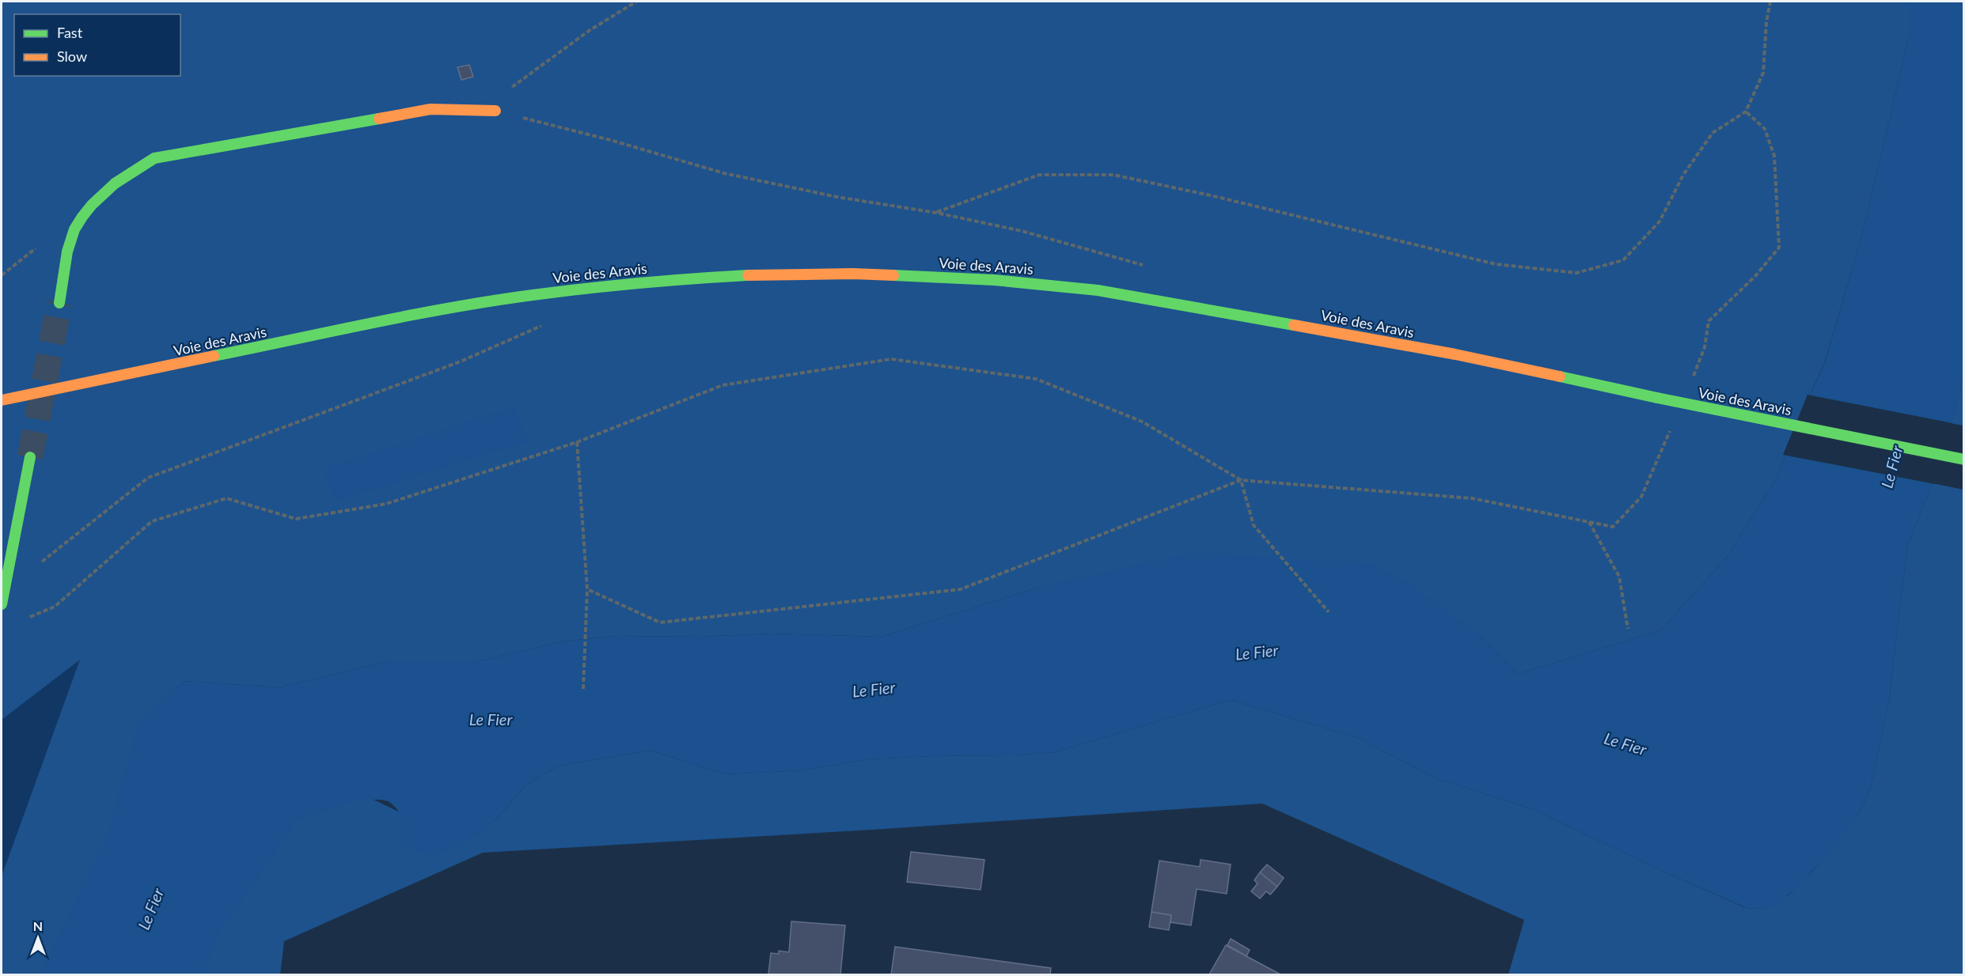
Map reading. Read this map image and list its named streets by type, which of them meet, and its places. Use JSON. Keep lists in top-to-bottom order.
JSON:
{
  "streets": {
    "main road": ["Voie des Aravis"]
  },
  "water": ["Le Fier"],
  "legend": ["Fast", "Slow"],
  "north": "top"
}
